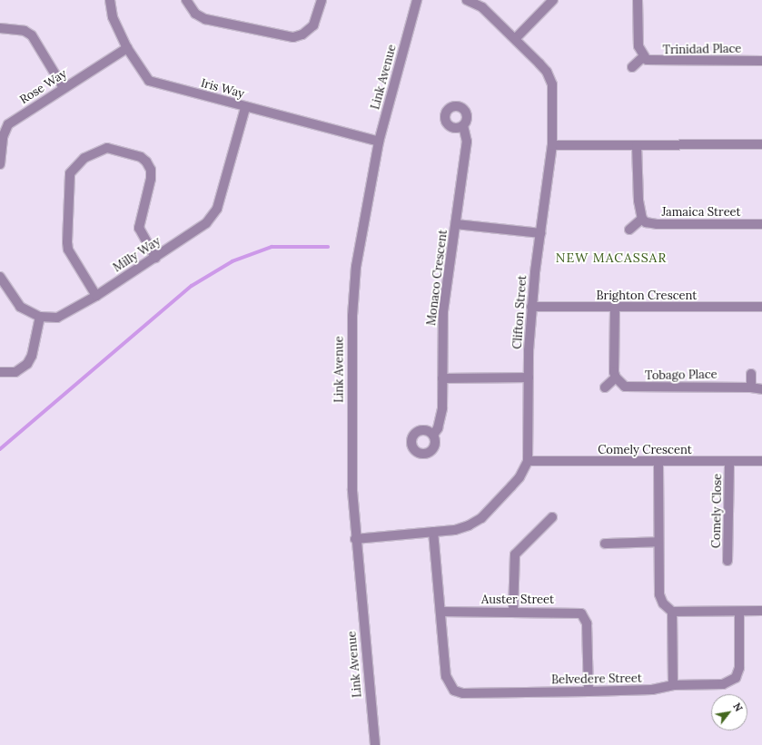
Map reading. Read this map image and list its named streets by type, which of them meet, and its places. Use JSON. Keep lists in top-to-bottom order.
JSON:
{
  "streets": {
    "street": [
      "Trinidad Place",
      "Link Avenue",
      "Rose Way",
      "Iris Way",
      "Jamaica Street",
      "Milly Way",
      "Monaco Crescent",
      "Brighton Crescent",
      "Clifton Street",
      "Tobago Place",
      "Comely Crescent",
      "Comely Close",
      "Auster Street",
      "Belvedere Street"
    ]
  },
  "crossings": [
    ["Link Avenue", "Iris Way"],
    ["Link Avenue", "Clifton Street"],
    ["Rose Way", "Iris Way"],
    ["Iris Way", "Milly Way"],
    ["Monaco Crescent", "Clifton Street"],
    ["Brighton Crescent", "Clifton Street"],
    ["Clifton Street", "Comely Crescent"],
    ["Clifton Street", "Belvedere Street"],
    ["Comely Crescent", "Comely Close"],
    ["Auster Street", "Belvedere Street"]
  ],
  "districts": ["NEW MACASSAR"],
  "north": "top right"
}
